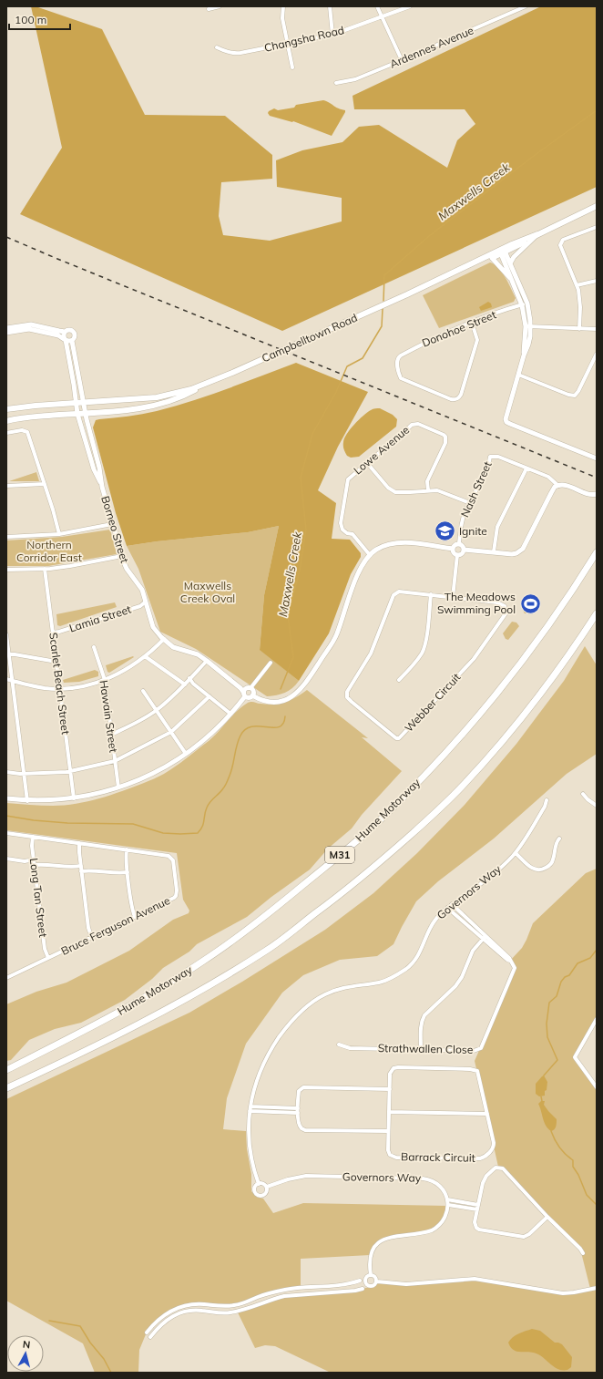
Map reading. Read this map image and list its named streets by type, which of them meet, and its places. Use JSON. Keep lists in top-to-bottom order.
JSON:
{
  "streets": {
    "highway": ["Hume Motorway", "M31"],
    "main road": ["Campbelltown Road"],
    "street": [
      "Changsha Road",
      "Ardennes Avenue",
      "Donohoe Street",
      "Lowe Avenue",
      "Nash Street",
      "Borneo Street",
      "Lamia Street",
      "Scarlet Beach Street",
      "Webber Circuit",
      "Hawain Street",
      "Governors Way",
      "Long Tan Street",
      "Bruce Ferguson Avenue",
      "Strathwallen Close",
      "Barrack Circuit"
    ]
  },
  "crossings": [
    ["Campbelltown Road", "Borneo Street"],
    ["Borneo Street", "Lamia Street"],
    ["Lamia Street", "Scarlet Beach Street"],
    ["Long Tan Street", "Bruce Ferguson Avenue"]
  ],
  "water": ["Maxwells Creek"],
  "parks": ["Northern Corridor East", "Maxwells Creek Oval"],
  "places": {
    "school or university": ["Ignite"],
    "sports": ["The Meadows Swimming Pool"]
  },
  "scale_bar": "100 m",
  "north": "top"
}
